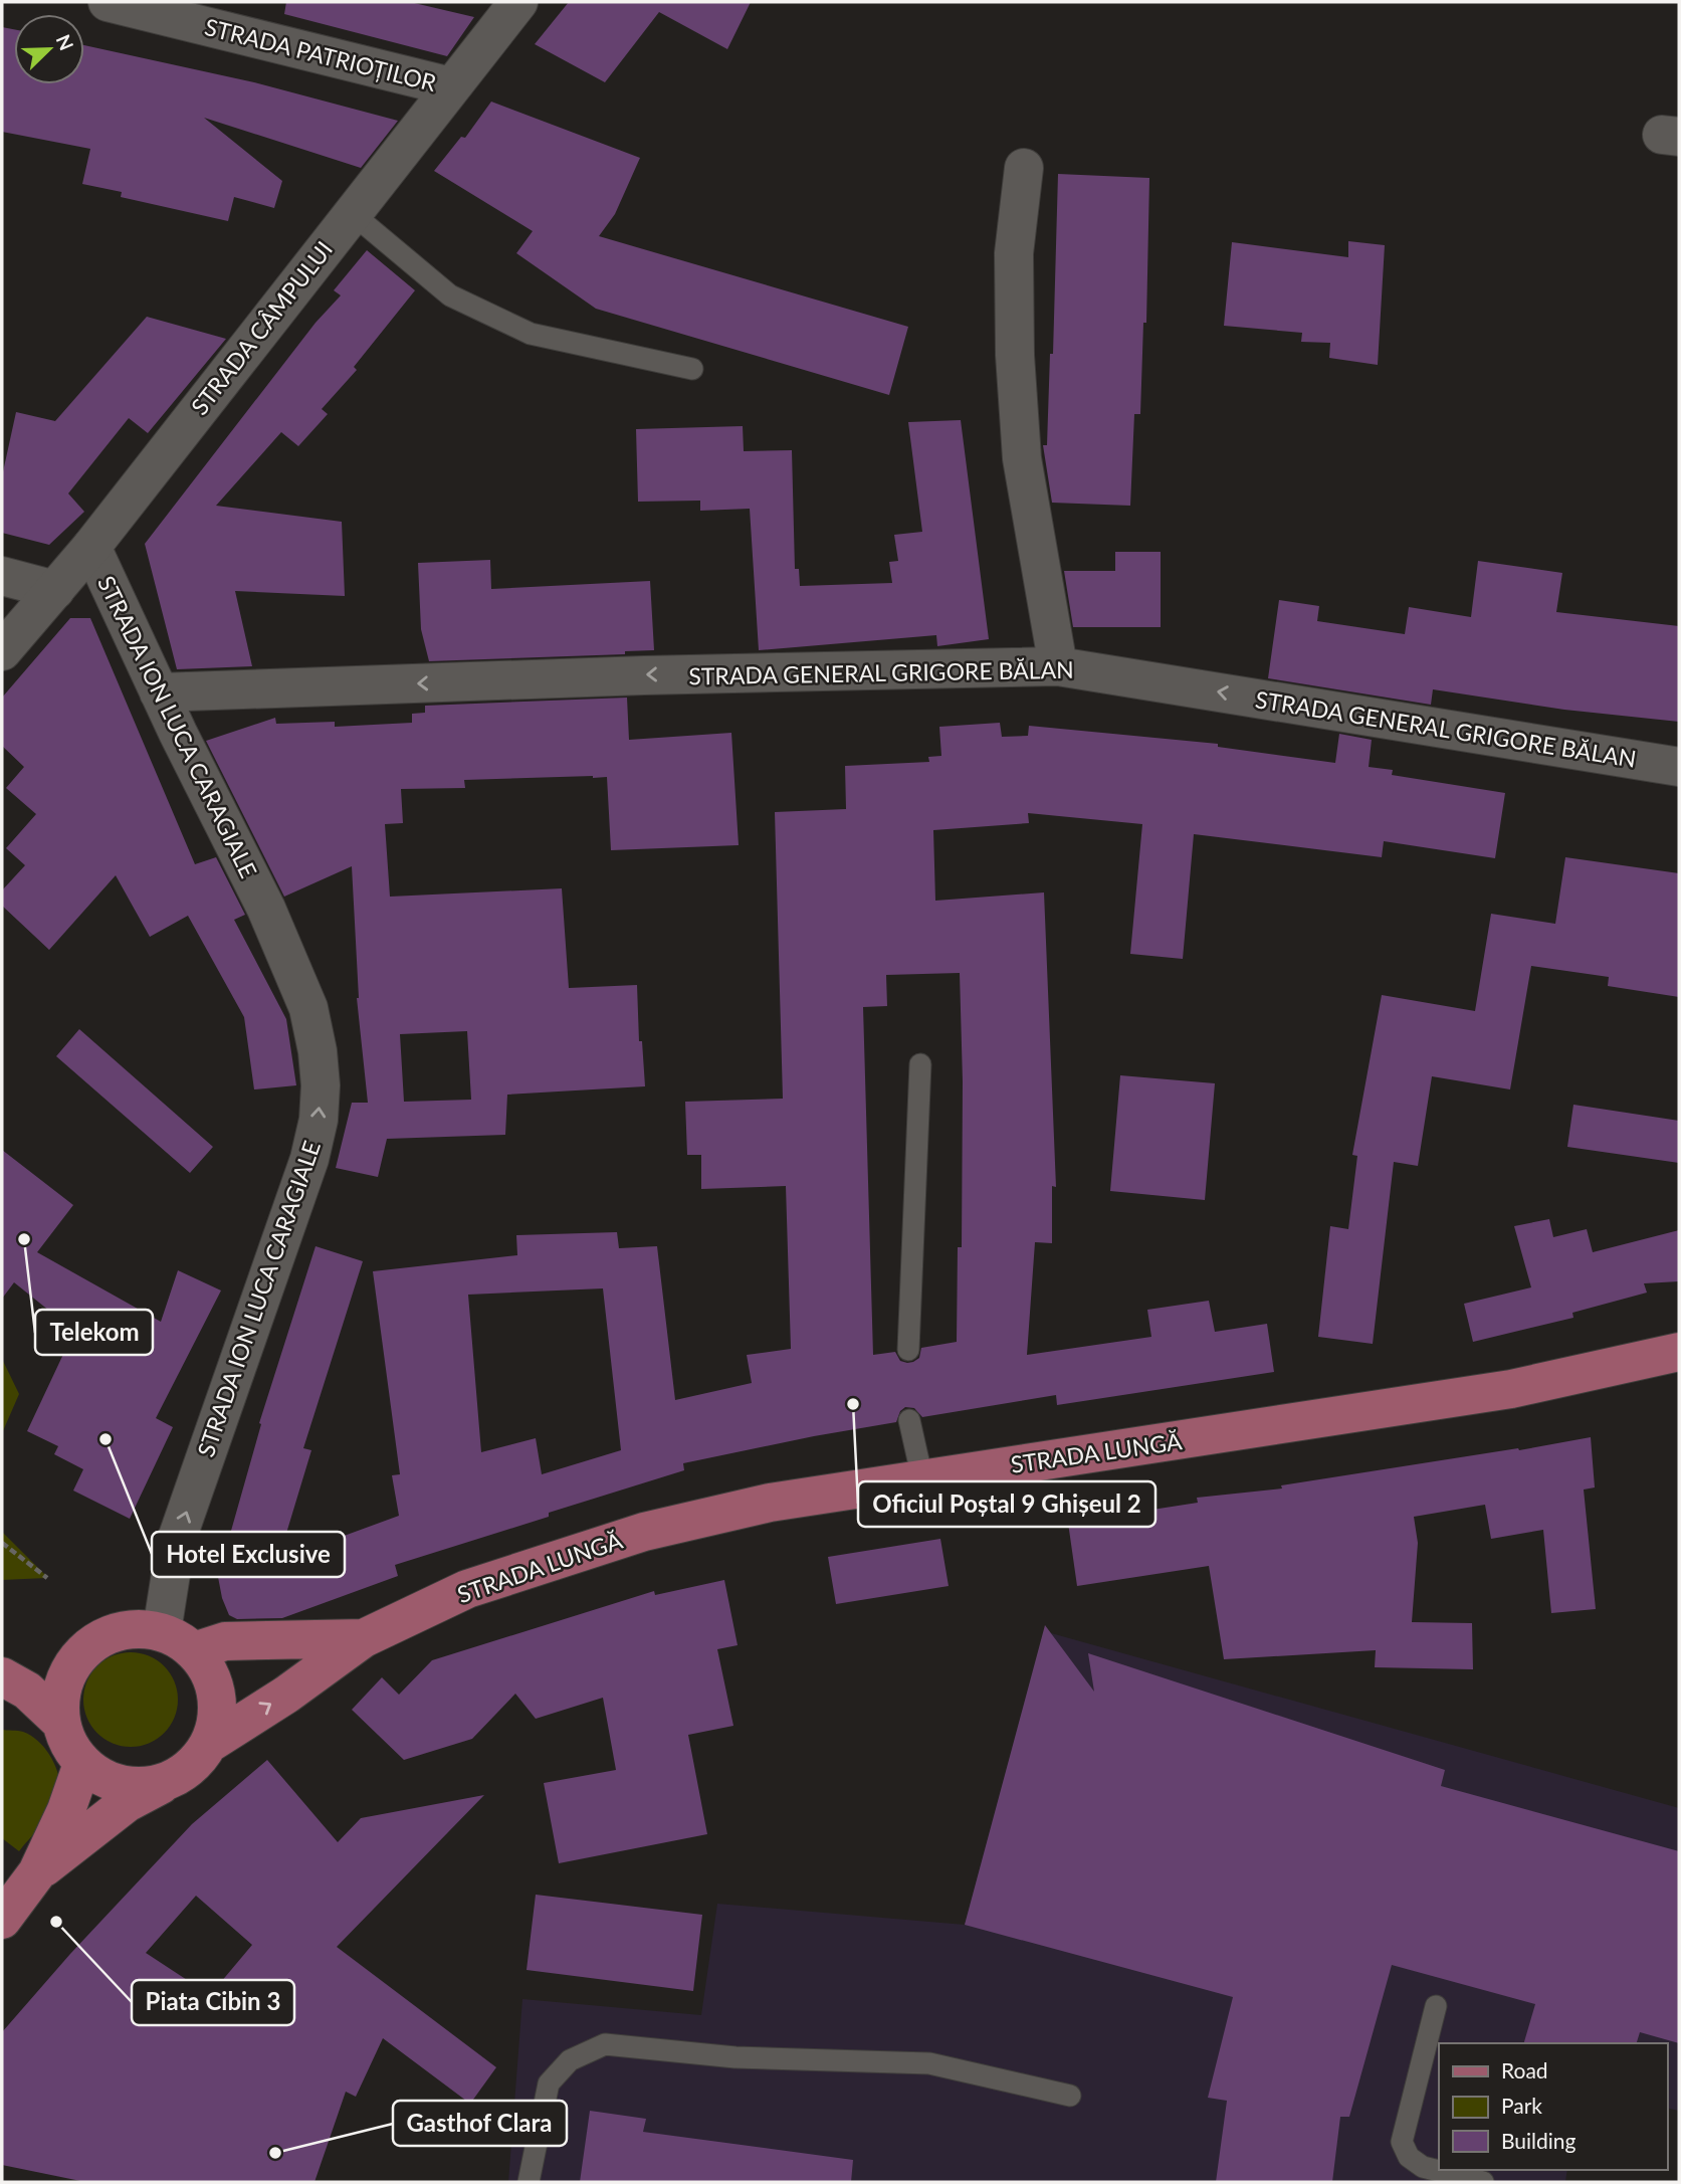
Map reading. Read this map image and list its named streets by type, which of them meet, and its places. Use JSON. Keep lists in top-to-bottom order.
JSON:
{
  "streets": {
    "main road": ["STRADA LUNGĂ"],
    "street": [
      "STRADA PATRIOȚILOR",
      "STRADA CÂMPULUI",
      "STRADA GENERAL GRIGORE BĂLAN",
      "STRADA ION LUCA CARAGIALE"
    ]
  },
  "crossings": [
    ["STRADA PATRIOȚILOR", "STRADA CÂMPULUI"],
    ["STRADA CÂMPULUI", "STRADA ION LUCA CARAGIALE"],
    ["STRADA GENERAL GRIGORE BĂLAN", "STRADA ION LUCA CARAGIALE"],
    ["STRADA ION LUCA CARAGIALE", "STRADA LUNGĂ"]
  ],
  "one_way": ["STRADA GENERAL GRIGORE BĂLAN", "STRADA ION LUCA CARAGIALE"],
  "places": [
    "Telekom",
    "Oficiul Poștal 9 Ghișeul 2",
    "Hotel Exclusive",
    "Piata Cibin 3",
    "Gasthof Clara"
  ],
  "legend": ["Road", "Park", "Building"],
  "north": "top right"
}
